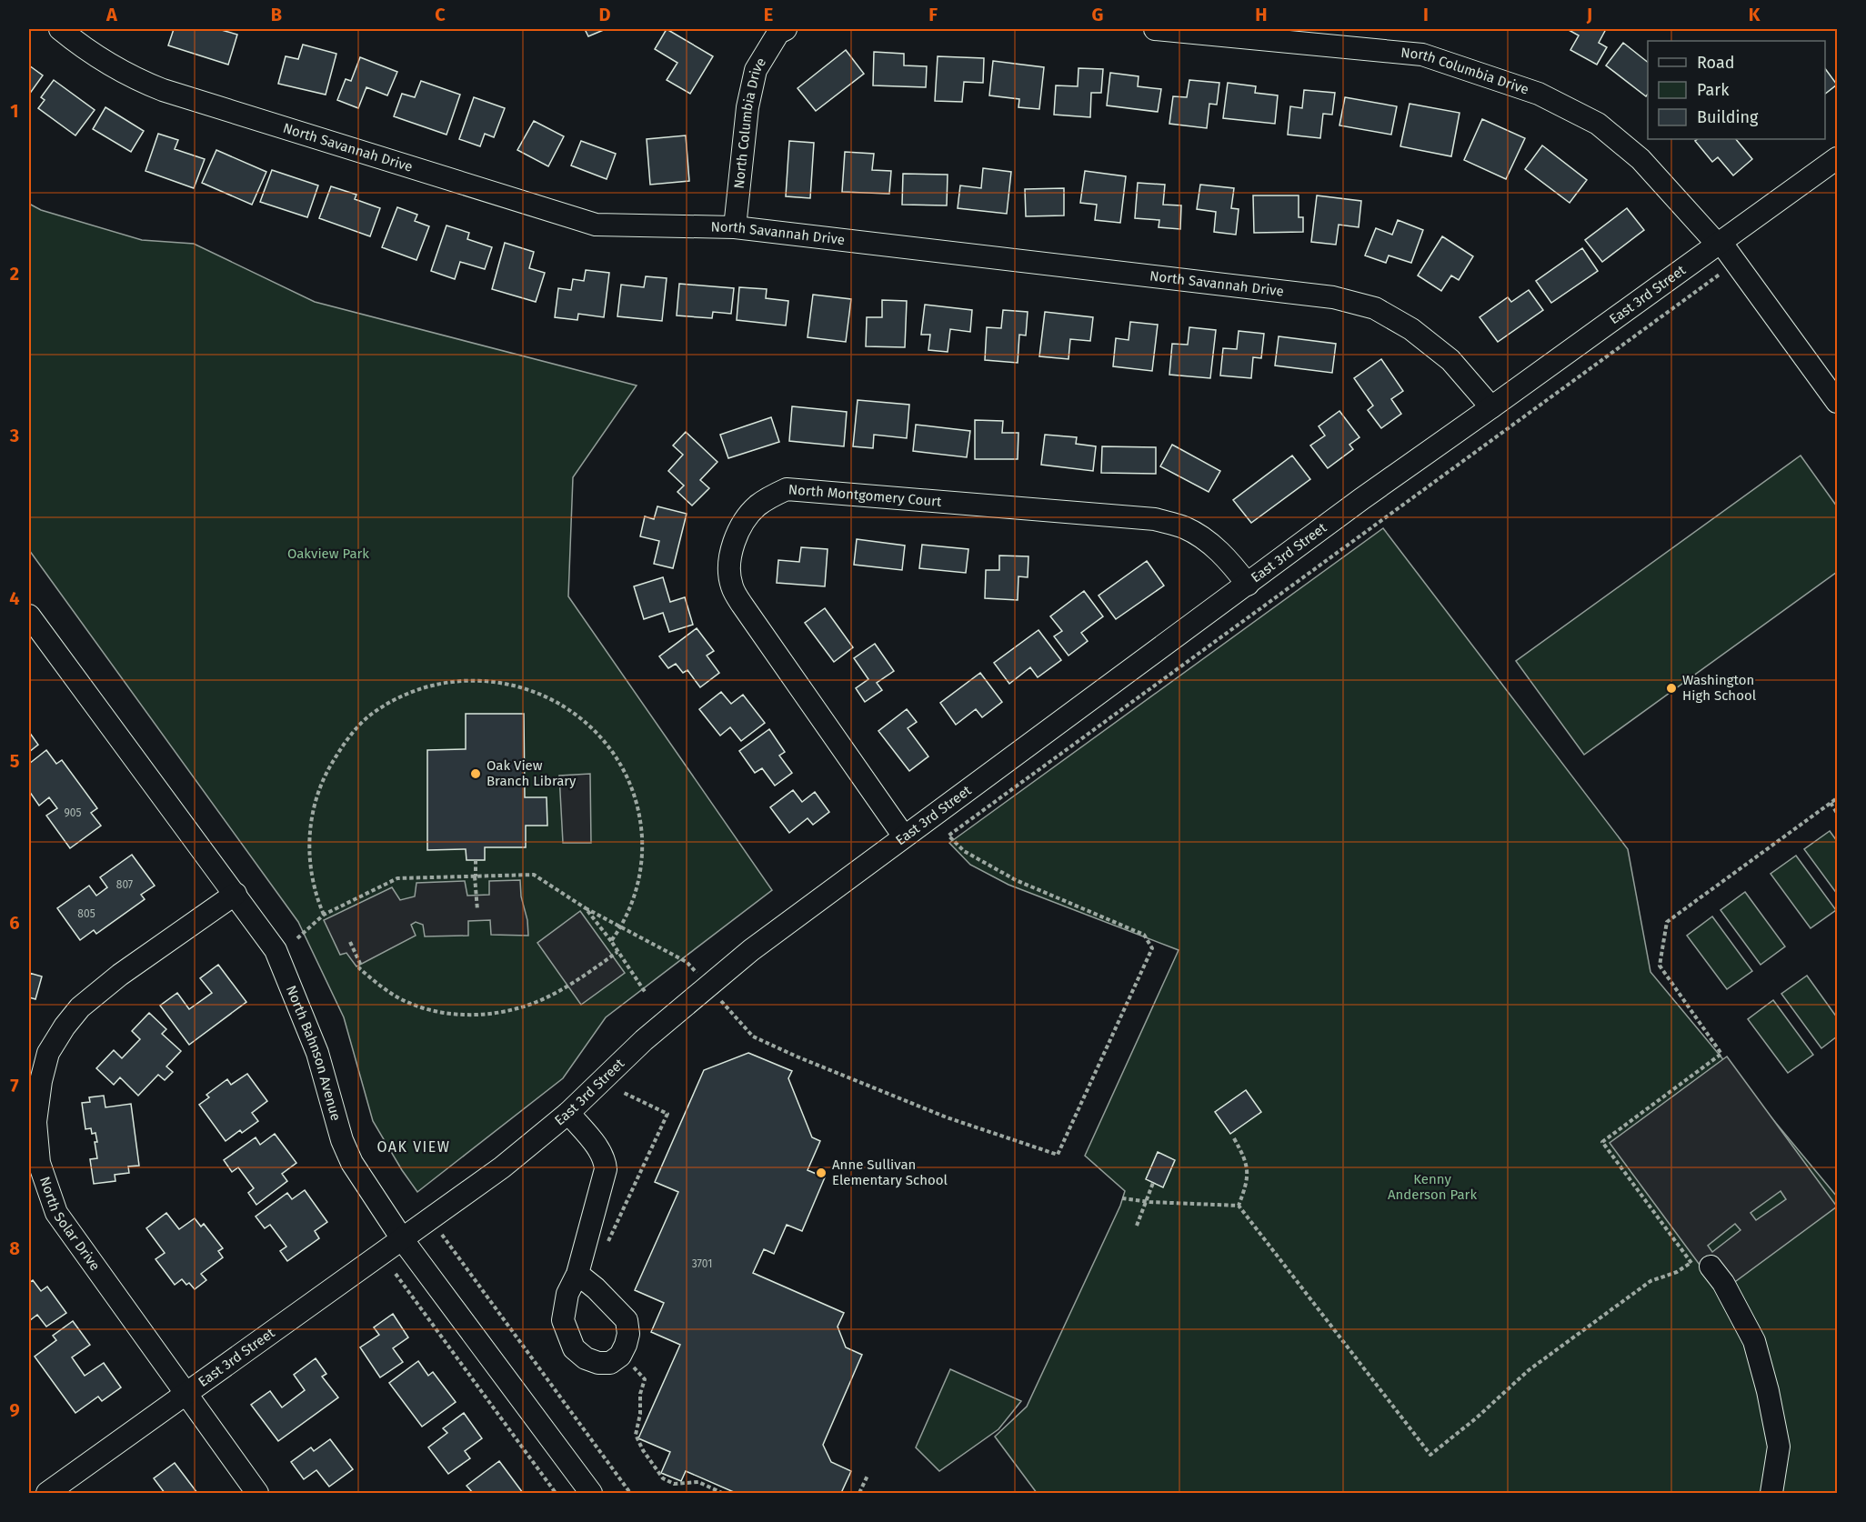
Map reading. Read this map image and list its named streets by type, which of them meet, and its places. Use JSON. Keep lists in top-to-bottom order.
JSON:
{
  "streets": {
    "street": [
      "North Columbia Drive",
      "North Savannah Drive",
      "East 3rd Street",
      "North Montgomery Court",
      "North Bahnson Avenue",
      "North Solar Drive"
    ]
  },
  "crossings": [
    ["North Columbia Drive", "North Savannah Drive"],
    ["North Columbia Drive", "East 3rd Street"],
    ["North Savannah Drive", "East 3rd Street"],
    ["East 3rd Street", "North Montgomery Court"],
    ["East 3rd Street", "North Bahnson Avenue"],
    ["East 3rd Street", "North Solar Drive"],
    ["North Bahnson Avenue", "North Solar Drive"]
  ],
  "districts": ["OAK VIEW"],
  "parks": ["Oakview Park", "Kenny Anderson Park"],
  "places": ["Washington High School", "Oak View Branch Library", "Anne Sullivan Elementary School"],
  "house_numbers": [
    "905",
    "807",
    "805",
    "3701"
  ],
  "legend": ["Road", "Park", "Building"],
  "grid": {
    "columns": [
      "A",
      "B",
      "C",
      "D",
      "E",
      "F",
      "G",
      "H",
      "I",
      "J",
      "K"
    ],
    "rows": [
      "1",
      "2",
      "3",
      "4",
      "5",
      "6",
      "7",
      "8",
      "9"
    ]
  }
}
